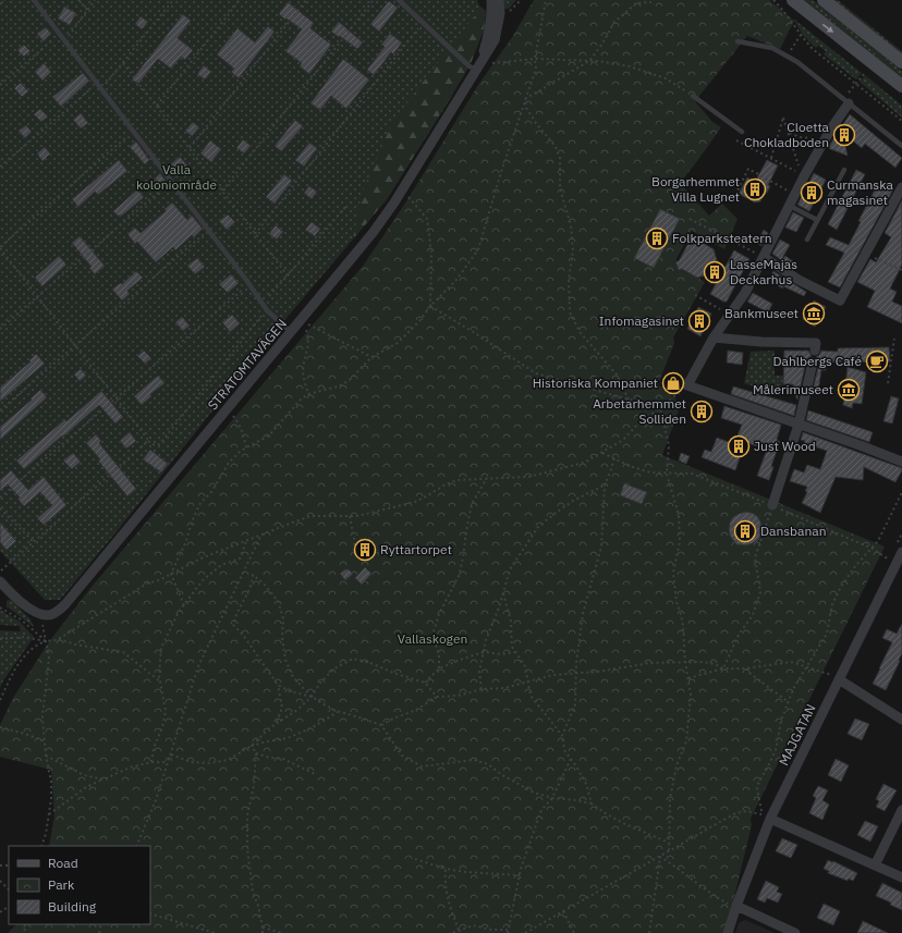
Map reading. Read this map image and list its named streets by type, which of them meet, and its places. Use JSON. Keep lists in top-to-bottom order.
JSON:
{
  "streets": {
    "street": ["STRATOMTAVÄGEN", "MAJGATAN"]
  },
  "parks": ["Valla koloniområde", "Vallaskogen"],
  "places": {
    "building": [
      "Cloetta Chokladboden",
      "Borgarhemmet Villa Lugnet",
      "Curmanska magasinet",
      "Folkparksteatern",
      "LasseMajas Deckarhus",
      "Infomagasinet",
      "Arbetarhemmet Solliden",
      "Just Wood",
      "Dansbanan",
      "Ryttartorpet"
    ],
    "museum": ["Bankmuseet", "Målerimuseet"],
    "cafe": ["Dahlbergs Café"],
    "shop": ["Historiska Kompaniet"]
  },
  "legend": ["Road", "Park", "Building"]
}
